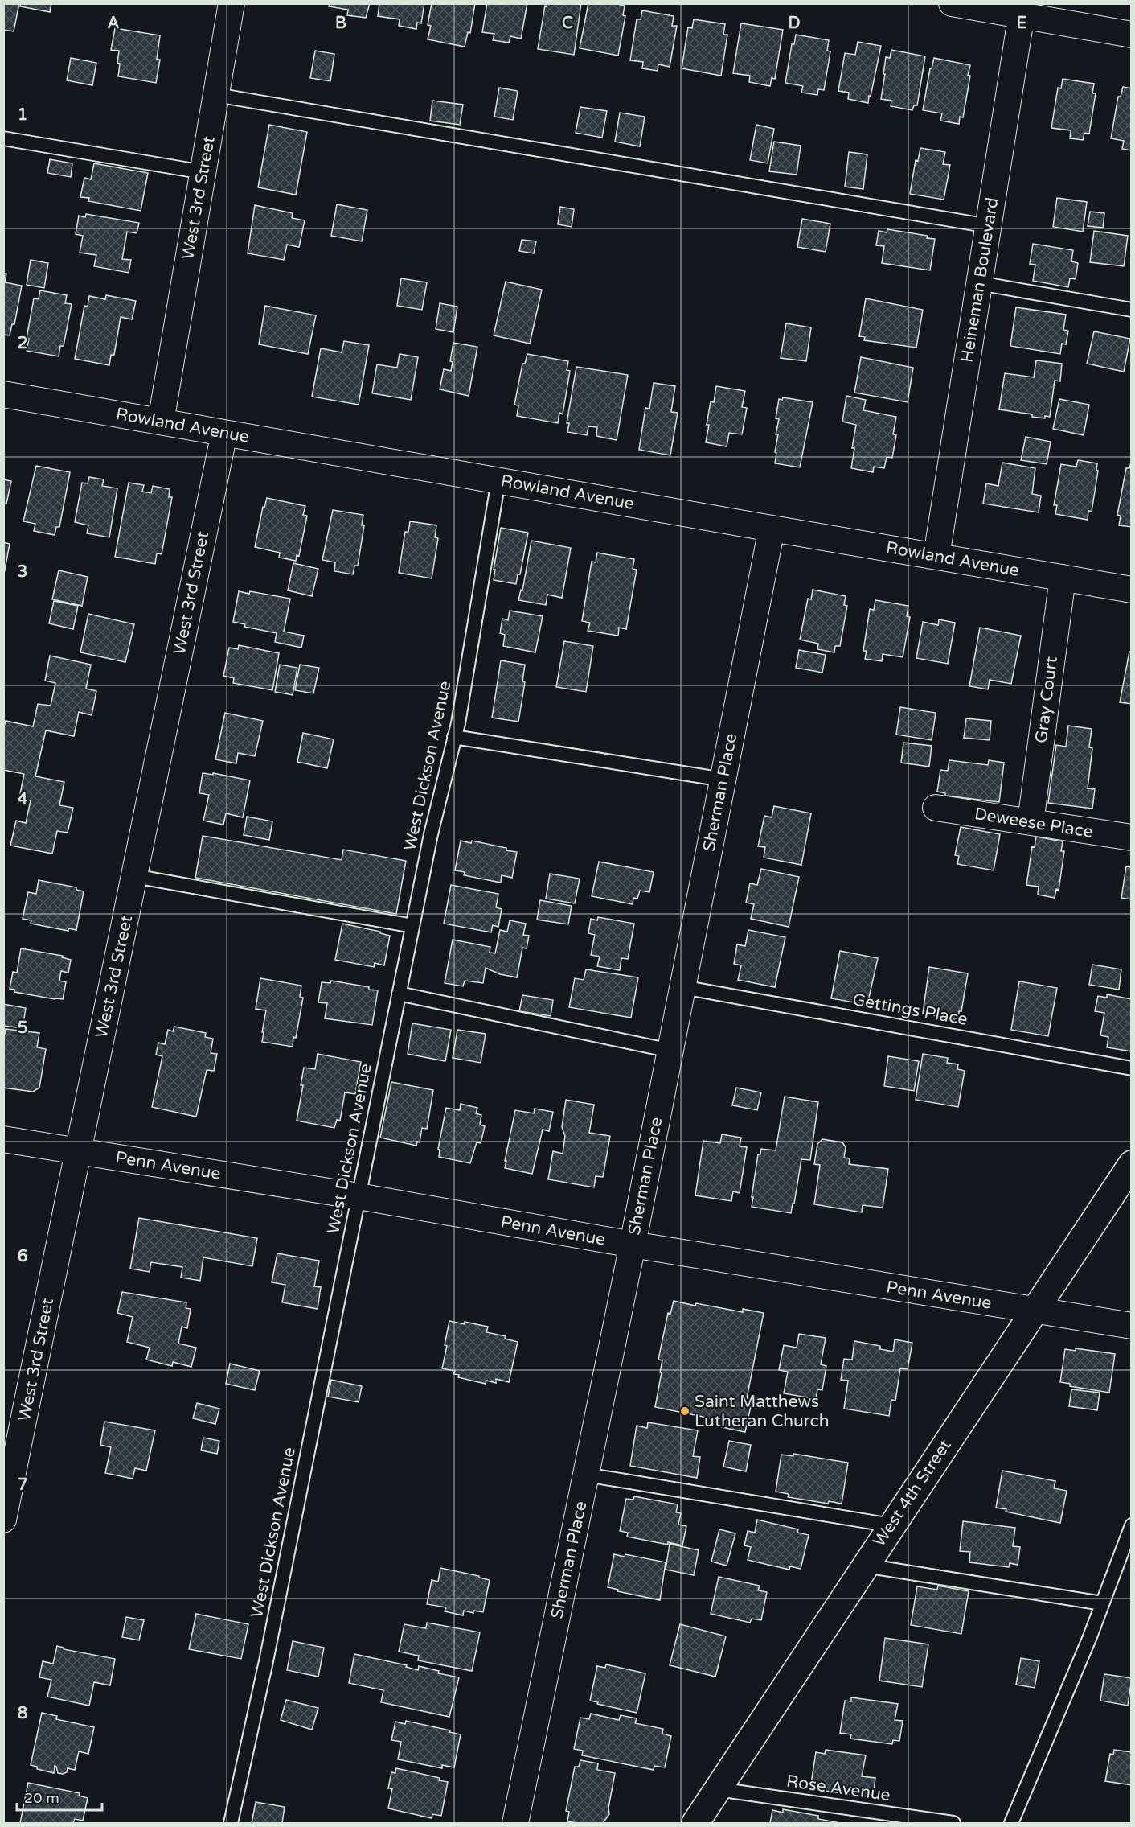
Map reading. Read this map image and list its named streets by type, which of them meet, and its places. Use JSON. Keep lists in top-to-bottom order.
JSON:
{
  "streets": {
    "main road": ["West 4th Street"],
    "street": [
      "West 3rd Street",
      "Heineman Boulevard",
      "Rowland Avenue",
      "Gray Court",
      "Sherman Place",
      "Deweese Place",
      "Penn Avenue"
    ],
    "lane": ["West Dickson Avenue", "Gettings Place", "Rose Avenue"]
  },
  "crossings": [
    ["West 3rd Street", "Rowland Avenue"],
    ["West 3rd Street", "Penn Avenue"],
    ["Heineman Boulevard", "Rowland Avenue"],
    ["Rowland Avenue", "Gray Court"],
    ["Rowland Avenue", "West Dickson Avenue"],
    ["Rowland Avenue", "Sherman Place"],
    ["Gray Court", "Deweese Place"],
    ["West Dickson Avenue", "Penn Avenue"],
    ["Sherman Place", "Gettings Place"],
    ["Sherman Place", "Penn Avenue"],
    ["Penn Avenue", "West 4th Street"],
    ["West 4th Street", "Rose Avenue"]
  ],
  "places": ["Saint Matthews Lutheran Church"],
  "scale_bar": "20 m",
  "grid": {
    "columns": [
      "A",
      "B",
      "C",
      "D",
      "E"
    ],
    "rows": [
      "1",
      "2",
      "3",
      "4",
      "5",
      "6",
      "7",
      "8"
    ]
  }
}
